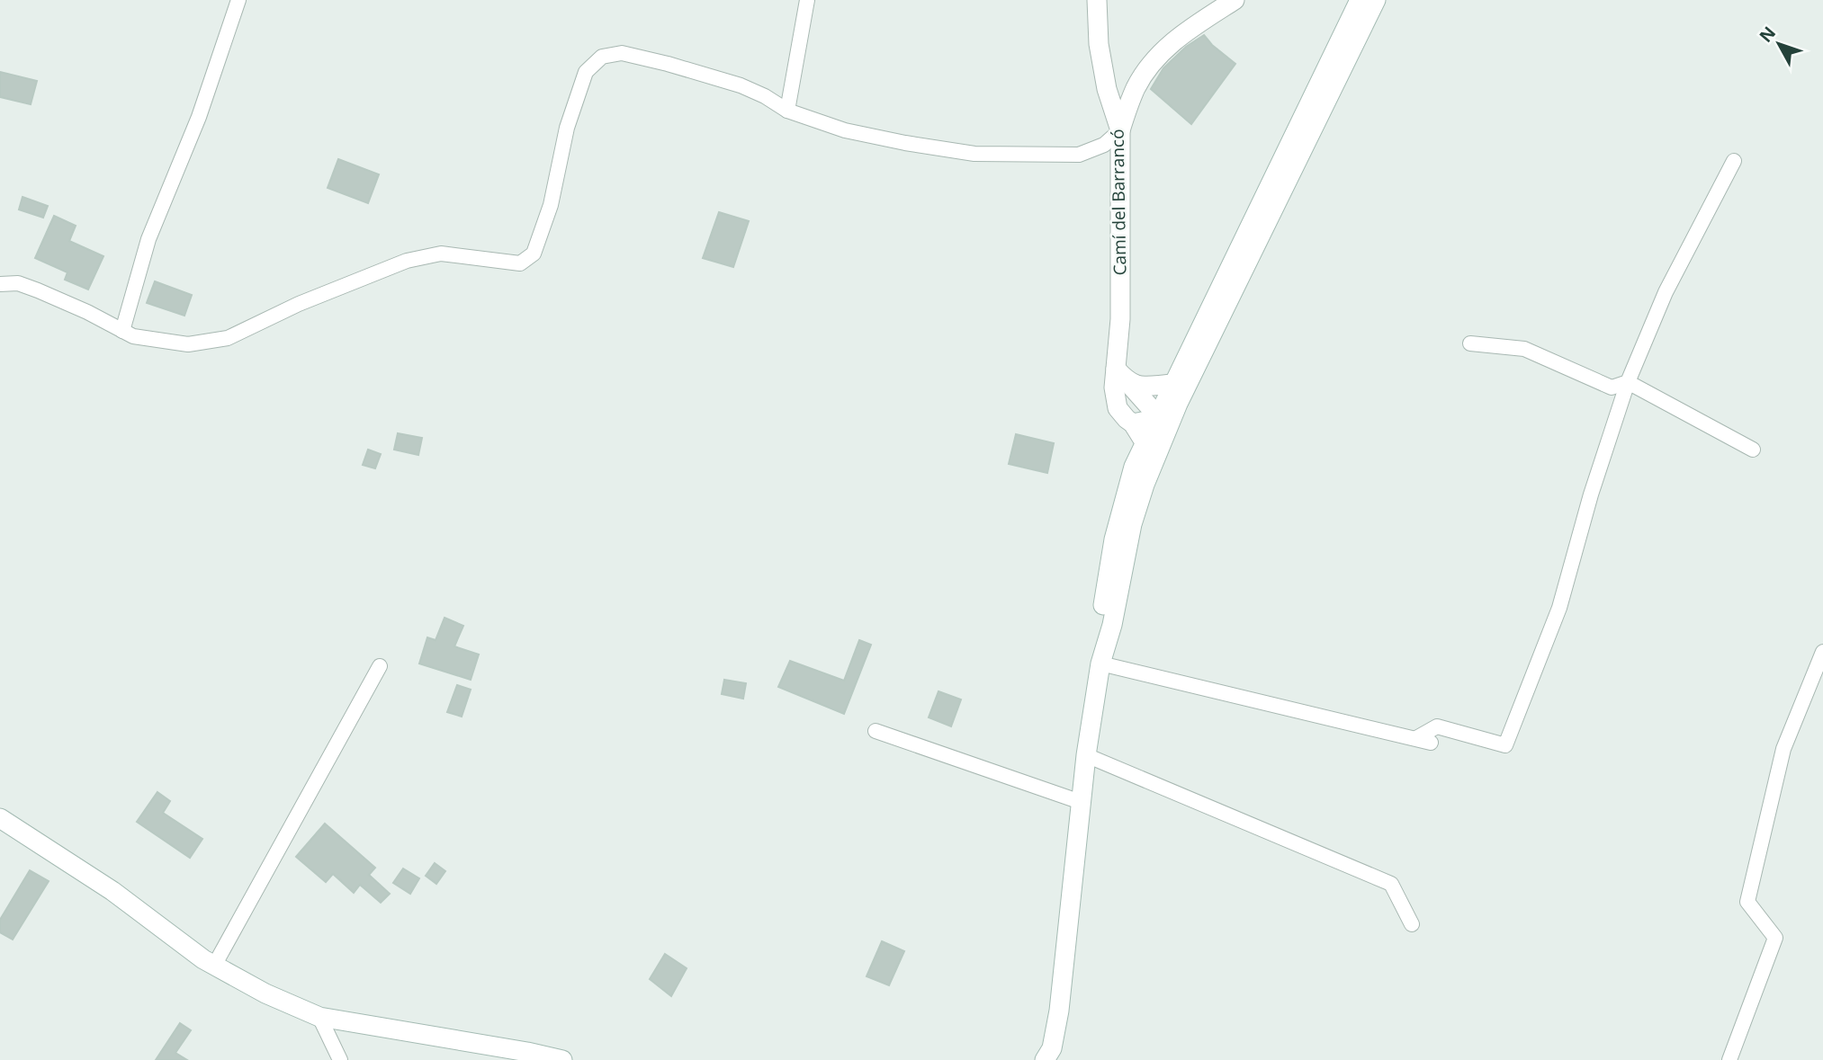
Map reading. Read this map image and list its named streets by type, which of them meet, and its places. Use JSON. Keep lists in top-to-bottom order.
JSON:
{
  "streets": {
    "main road": ["Camí del Barrancó"]
  },
  "north": "top left"
}
